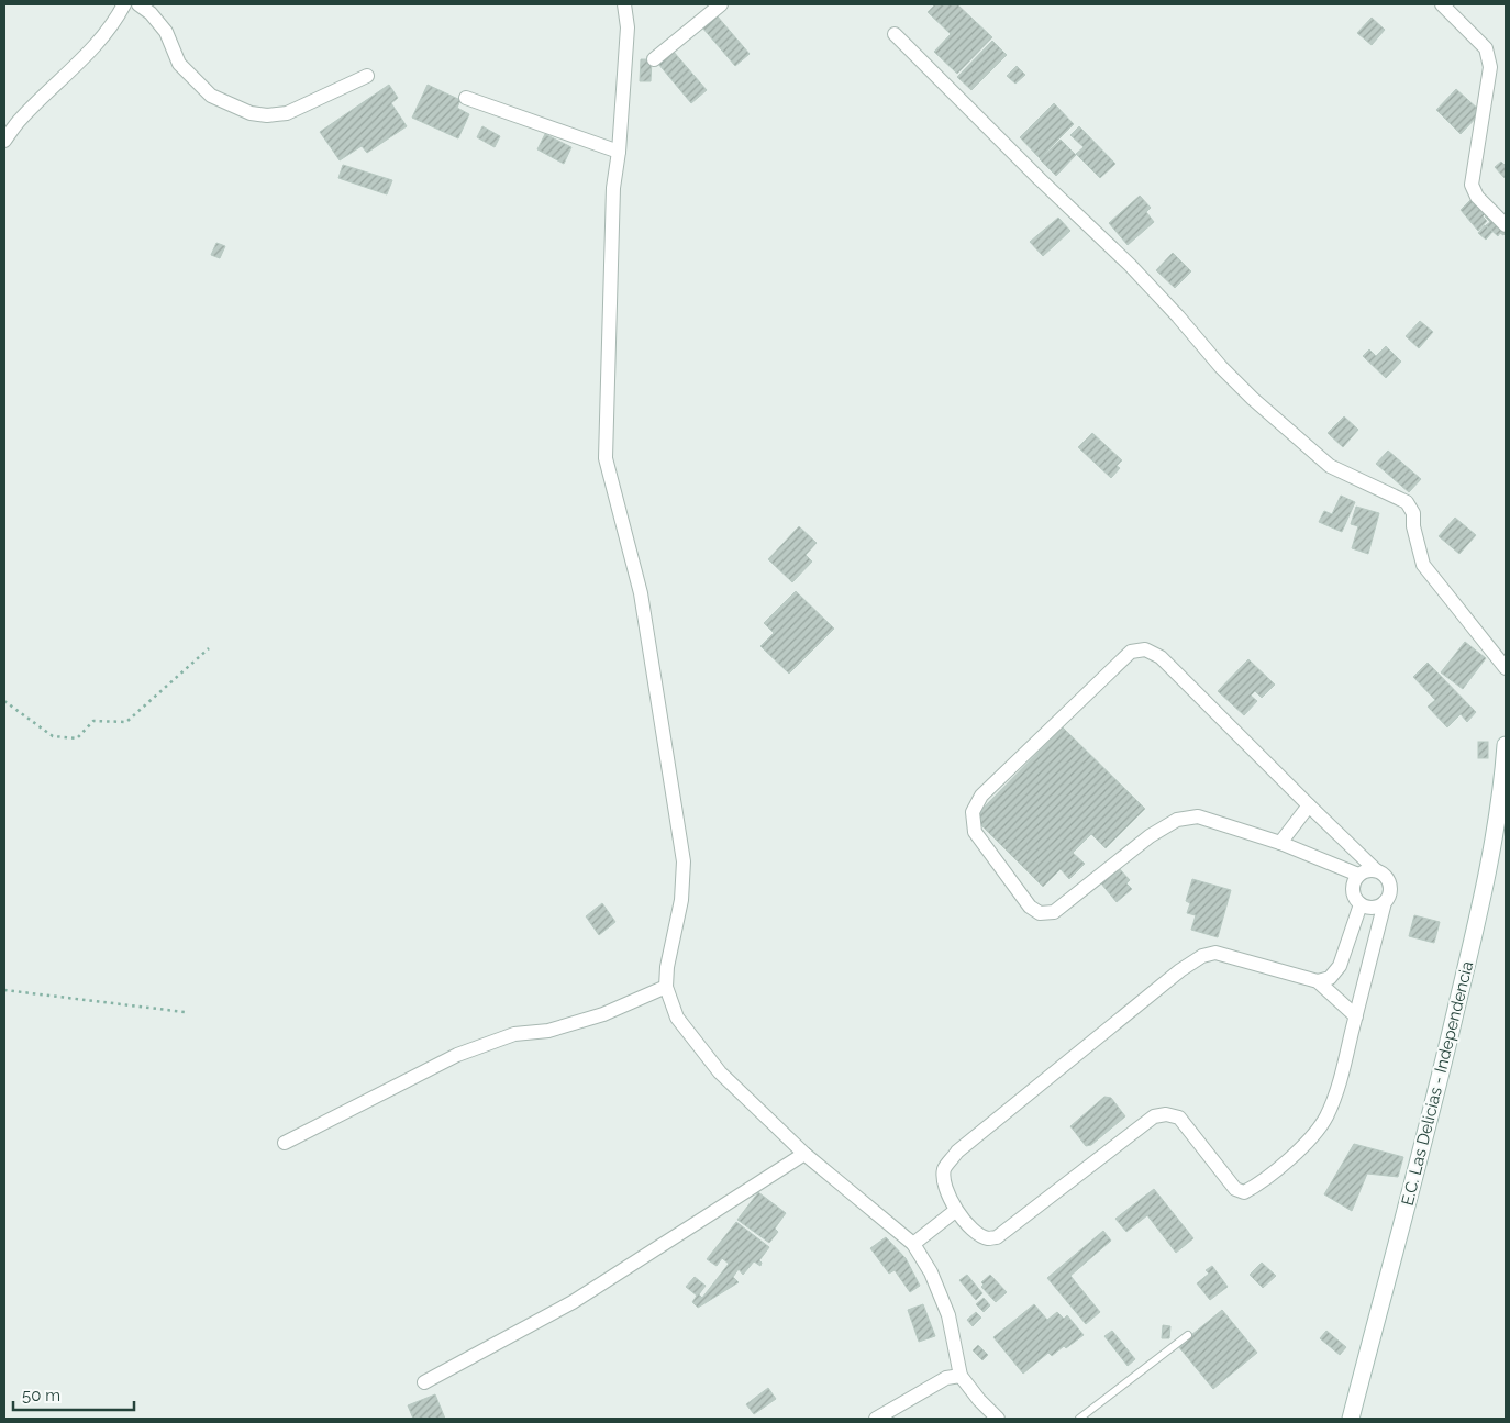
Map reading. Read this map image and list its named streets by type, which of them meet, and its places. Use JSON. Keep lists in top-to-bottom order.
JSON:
{
  "streets": {
    "street": ["E.C. Las Delicias - Independencia"]
  },
  "scale_bar": "50 m"
}
